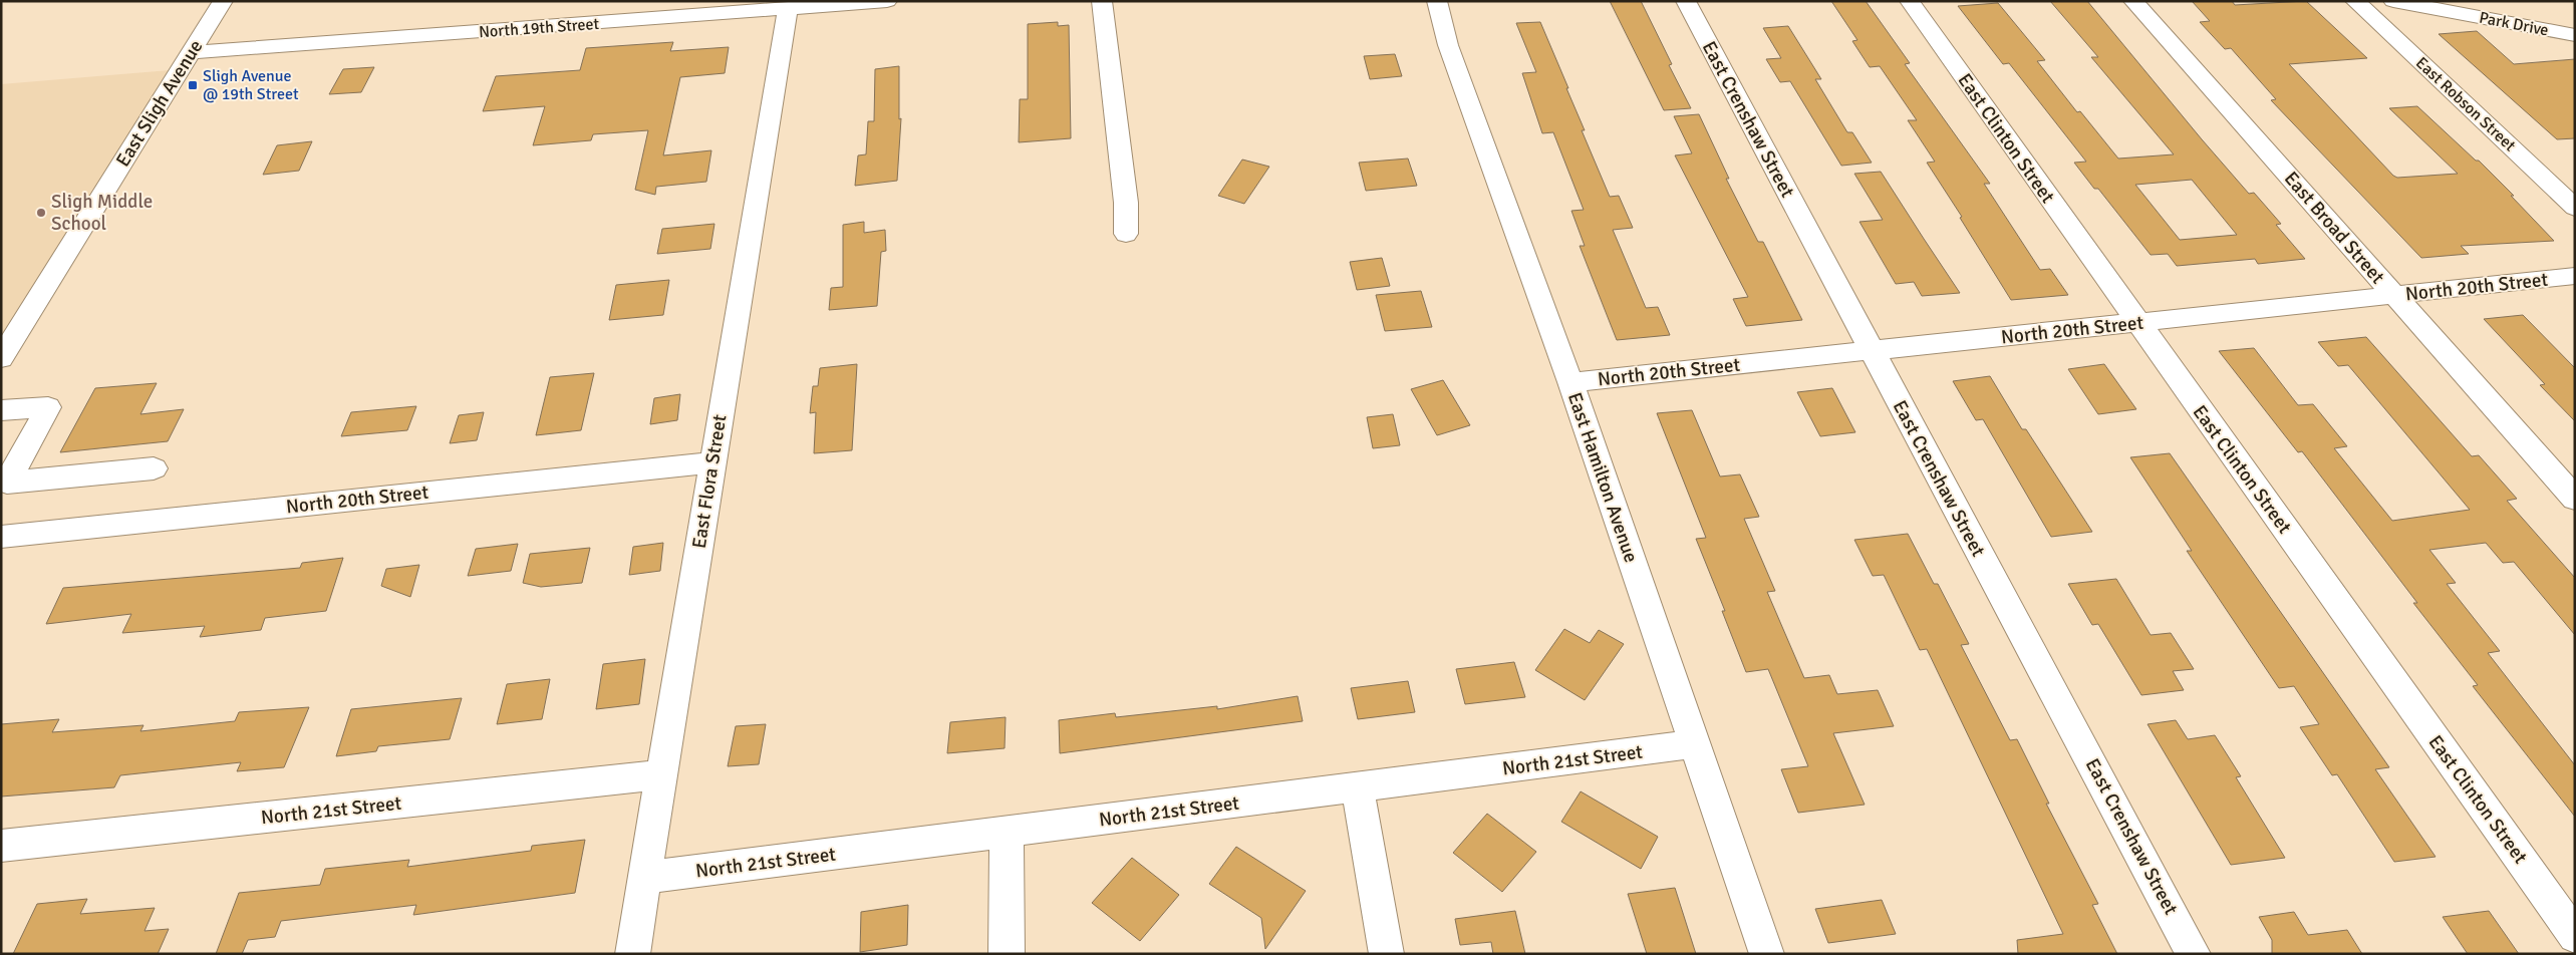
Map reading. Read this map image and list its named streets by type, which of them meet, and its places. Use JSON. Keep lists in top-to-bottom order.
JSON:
{
  "streets": {
    "street": [
      "Park Drive",
      "North 19th Street",
      "East Sligh Avenue",
      "East Robson Street",
      "East Crenshaw Street",
      "East Clinton Street",
      "East Broad Street",
      "North 20th Street",
      "East Hamilton Avenue",
      "East Flora Street",
      "North 21st Street"
    ]
  },
  "crossings": [
    ["North 19th Street", "East Sligh Avenue"],
    ["North 19th Street", "East Flora Street"],
    ["East Crenshaw Street", "North 20th Street"],
    ["East Clinton Street", "North 20th Street"],
    ["East Broad Street", "North 20th Street"],
    ["North 20th Street", "East Hamilton Avenue"],
    ["North 20th Street", "East Flora Street"],
    ["East Hamilton Avenue", "North 21st Street"],
    ["East Flora Street", "North 21st Street"]
  ],
  "places": {
    "transit": ["Sligh Avenue @ 19th Street"],
    "other": ["Sligh Middle School"]
  }
}
